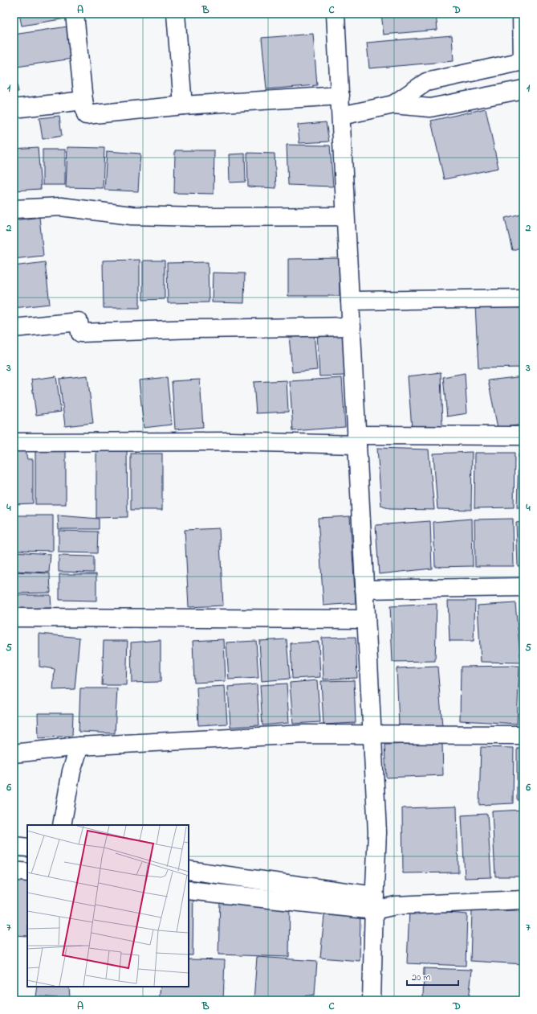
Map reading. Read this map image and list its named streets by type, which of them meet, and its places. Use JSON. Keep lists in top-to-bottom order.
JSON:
{
  "scale_bar": "20 m",
  "grid": {
    "columns": [
      "A",
      "B",
      "C",
      "D"
    ],
    "rows": [
      "1",
      "2",
      "3",
      "4",
      "5",
      "6",
      "7"
    ]
  }
}
